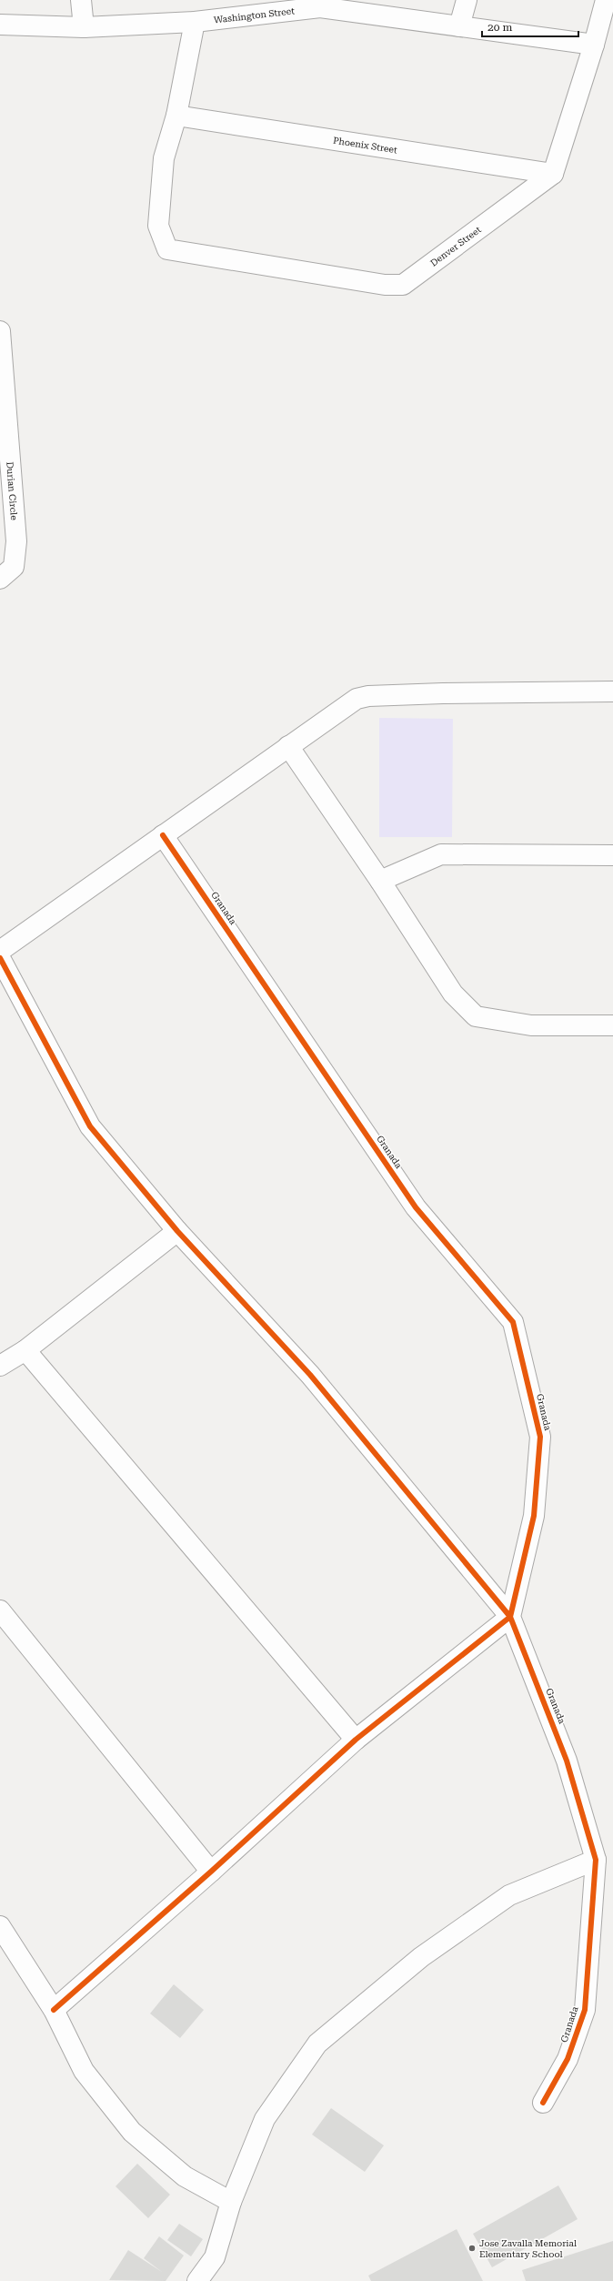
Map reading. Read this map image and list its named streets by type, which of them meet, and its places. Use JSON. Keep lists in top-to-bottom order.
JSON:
{
  "streets": {
    "street": [
      "Washington Street",
      "Phoenix Street",
      "Denver Street",
      "Durian Circle",
      "Granada"
    ]
  },
  "crossings": [
    ["Phoenix Street", "Denver Street"]
  ],
  "places": ["Jose Zavalla Memorial Elementary School"],
  "scale_bar": "20 m"
}
